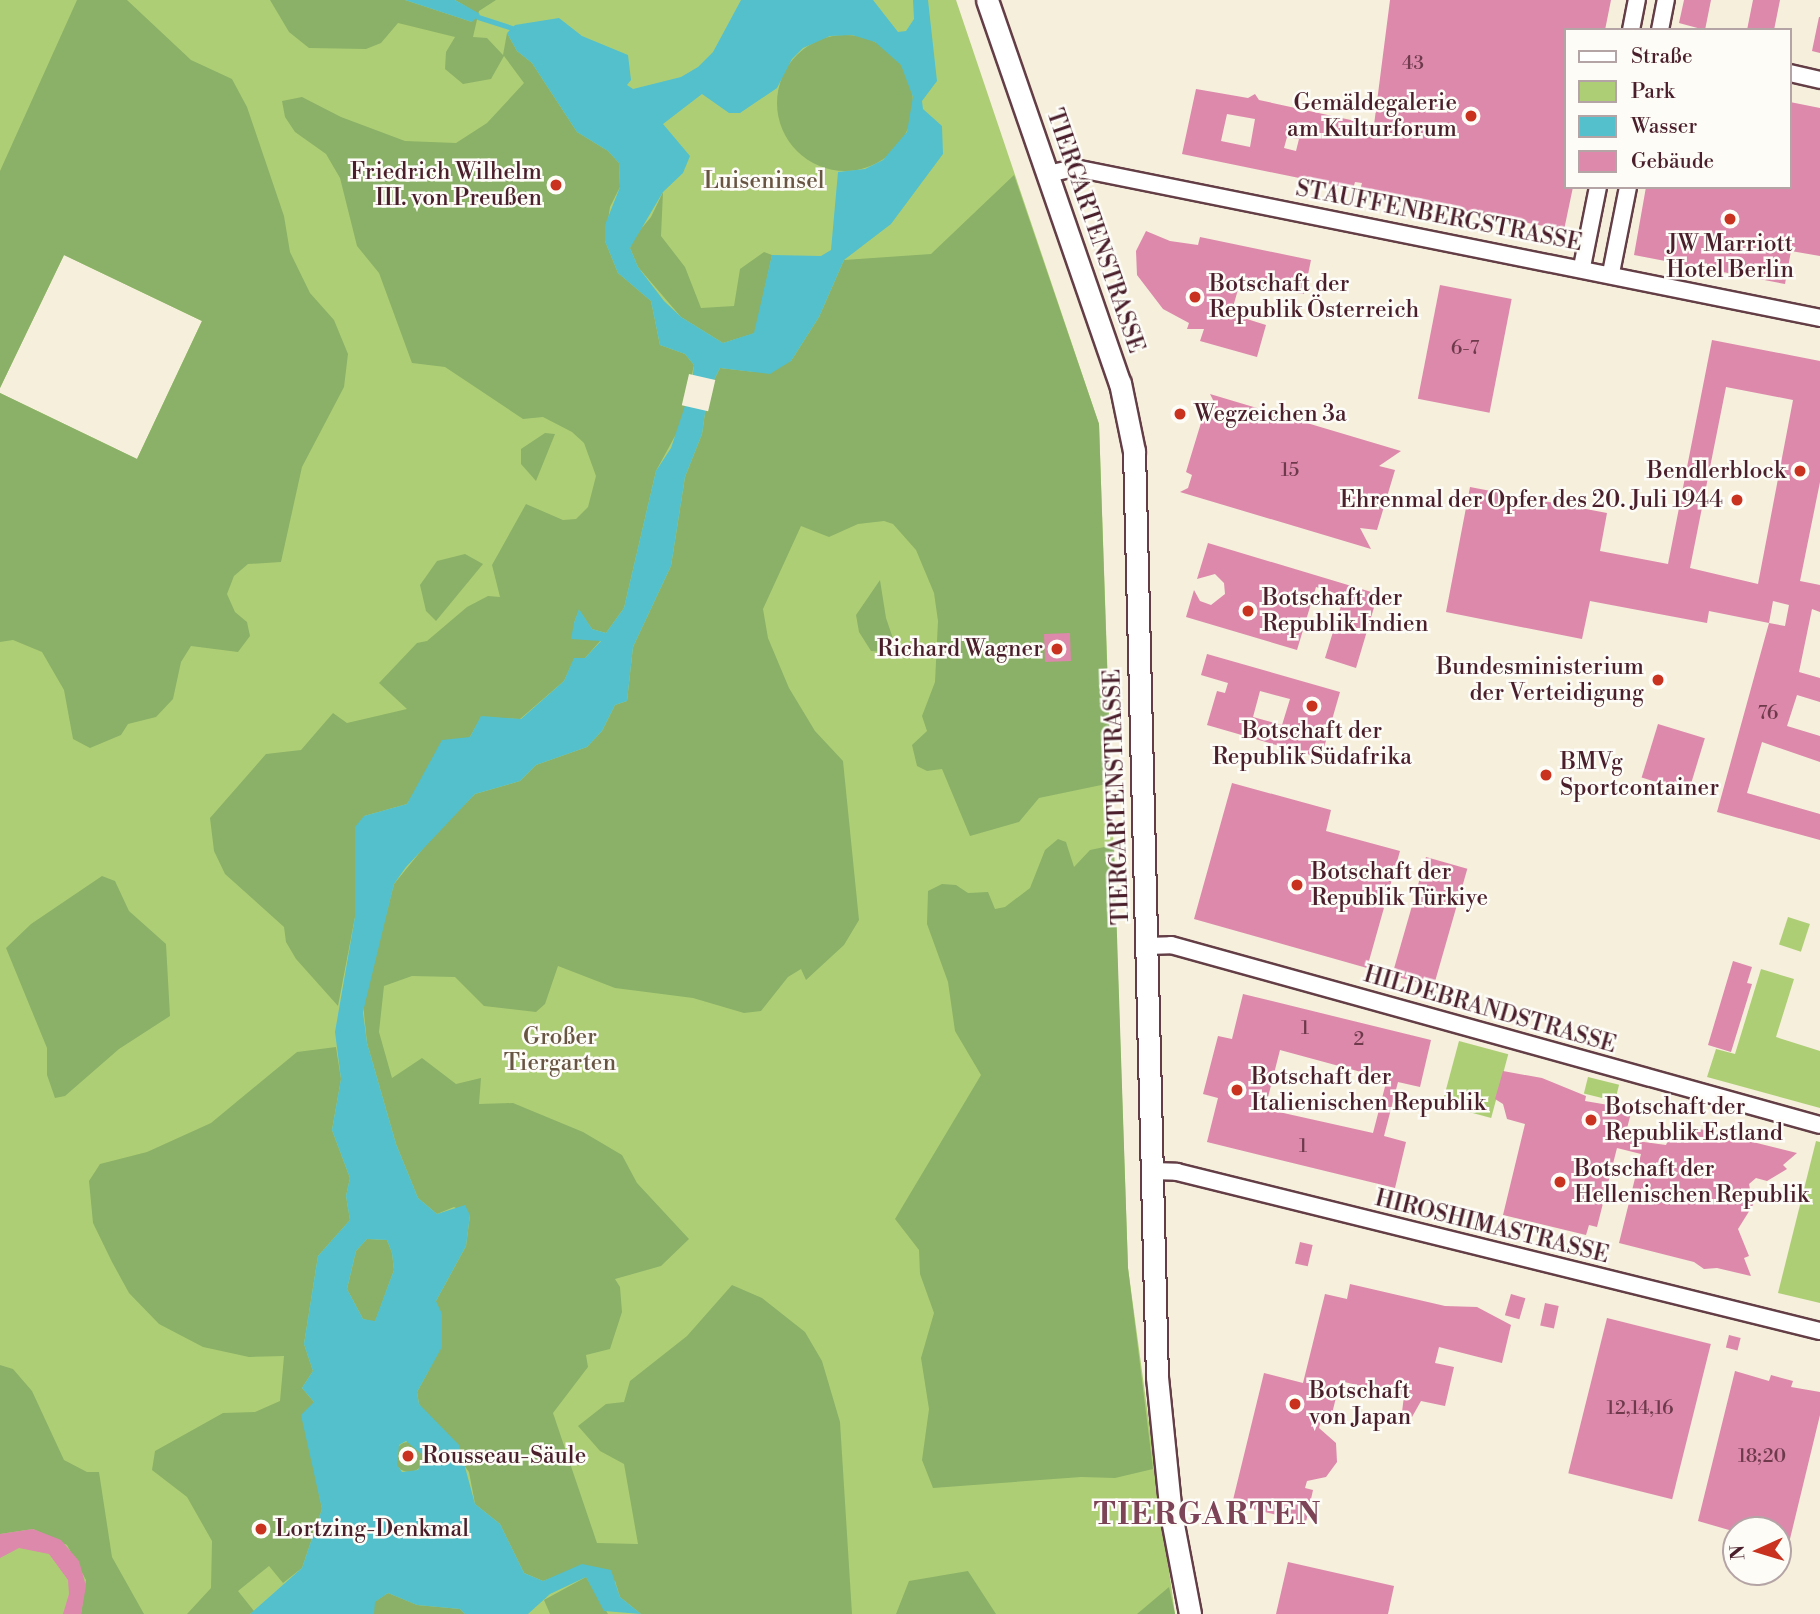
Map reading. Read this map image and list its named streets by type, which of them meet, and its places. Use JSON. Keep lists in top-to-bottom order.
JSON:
{
  "streets": {
    "main road": ["TIERGARTENSTRASSE"],
    "street": ["STAUFFENBERGSTRASSE", "HILDEBRANDSTRASSE", "HIROSHIMASTRASSE"]
  },
  "crossings": [
    ["STAUFFENBERGSTRASSE", "TIERGARTENSTRASSE"],
    ["TIERGARTENSTRASSE", "HILDEBRANDSTRASSE"],
    ["TIERGARTENSTRASSE", "HIROSHIMASTRASSE"]
  ],
  "districts": ["TIERGARTEN"],
  "parks": ["Luiseninsel", "Großer Tiergarten"],
  "places": [
    "Gemäldegalerie am Kulturforum",
    "Friedrich Wilhelm III. von Preußen",
    "JW Marriott Hotel Berlin",
    "Botschaft der Republik Österreich",
    "Wegzeichen 3a",
    "Bendlerblock",
    "Ehrenmal der Opfer des 20. Juli 1944",
    "Botschaft der Republik Indien",
    "Richard Wagner",
    "Bundesministerium der Verteidigung",
    "Botschaft der Republik Südafrika",
    "BMVg Sportcontainer",
    "Botschaft der Republik Türkiye",
    "Botschaft der Italienischen Republik",
    "Botschaft der Republik Estland",
    "Botschaft der Hellenischen Republik",
    "Botschaft von Japan",
    "Rousseau-Säule",
    "Lortzing-Denkmal"
  ],
  "house_numbers": [
    "43",
    "6-7",
    "15",
    "76",
    "1",
    "2",
    "1",
    "12,14,16",
    "18;20"
  ],
  "legend": [
    "Straße",
    "Park",
    "Wasser",
    "Gebäude"
  ],
  "north": "left"
}
